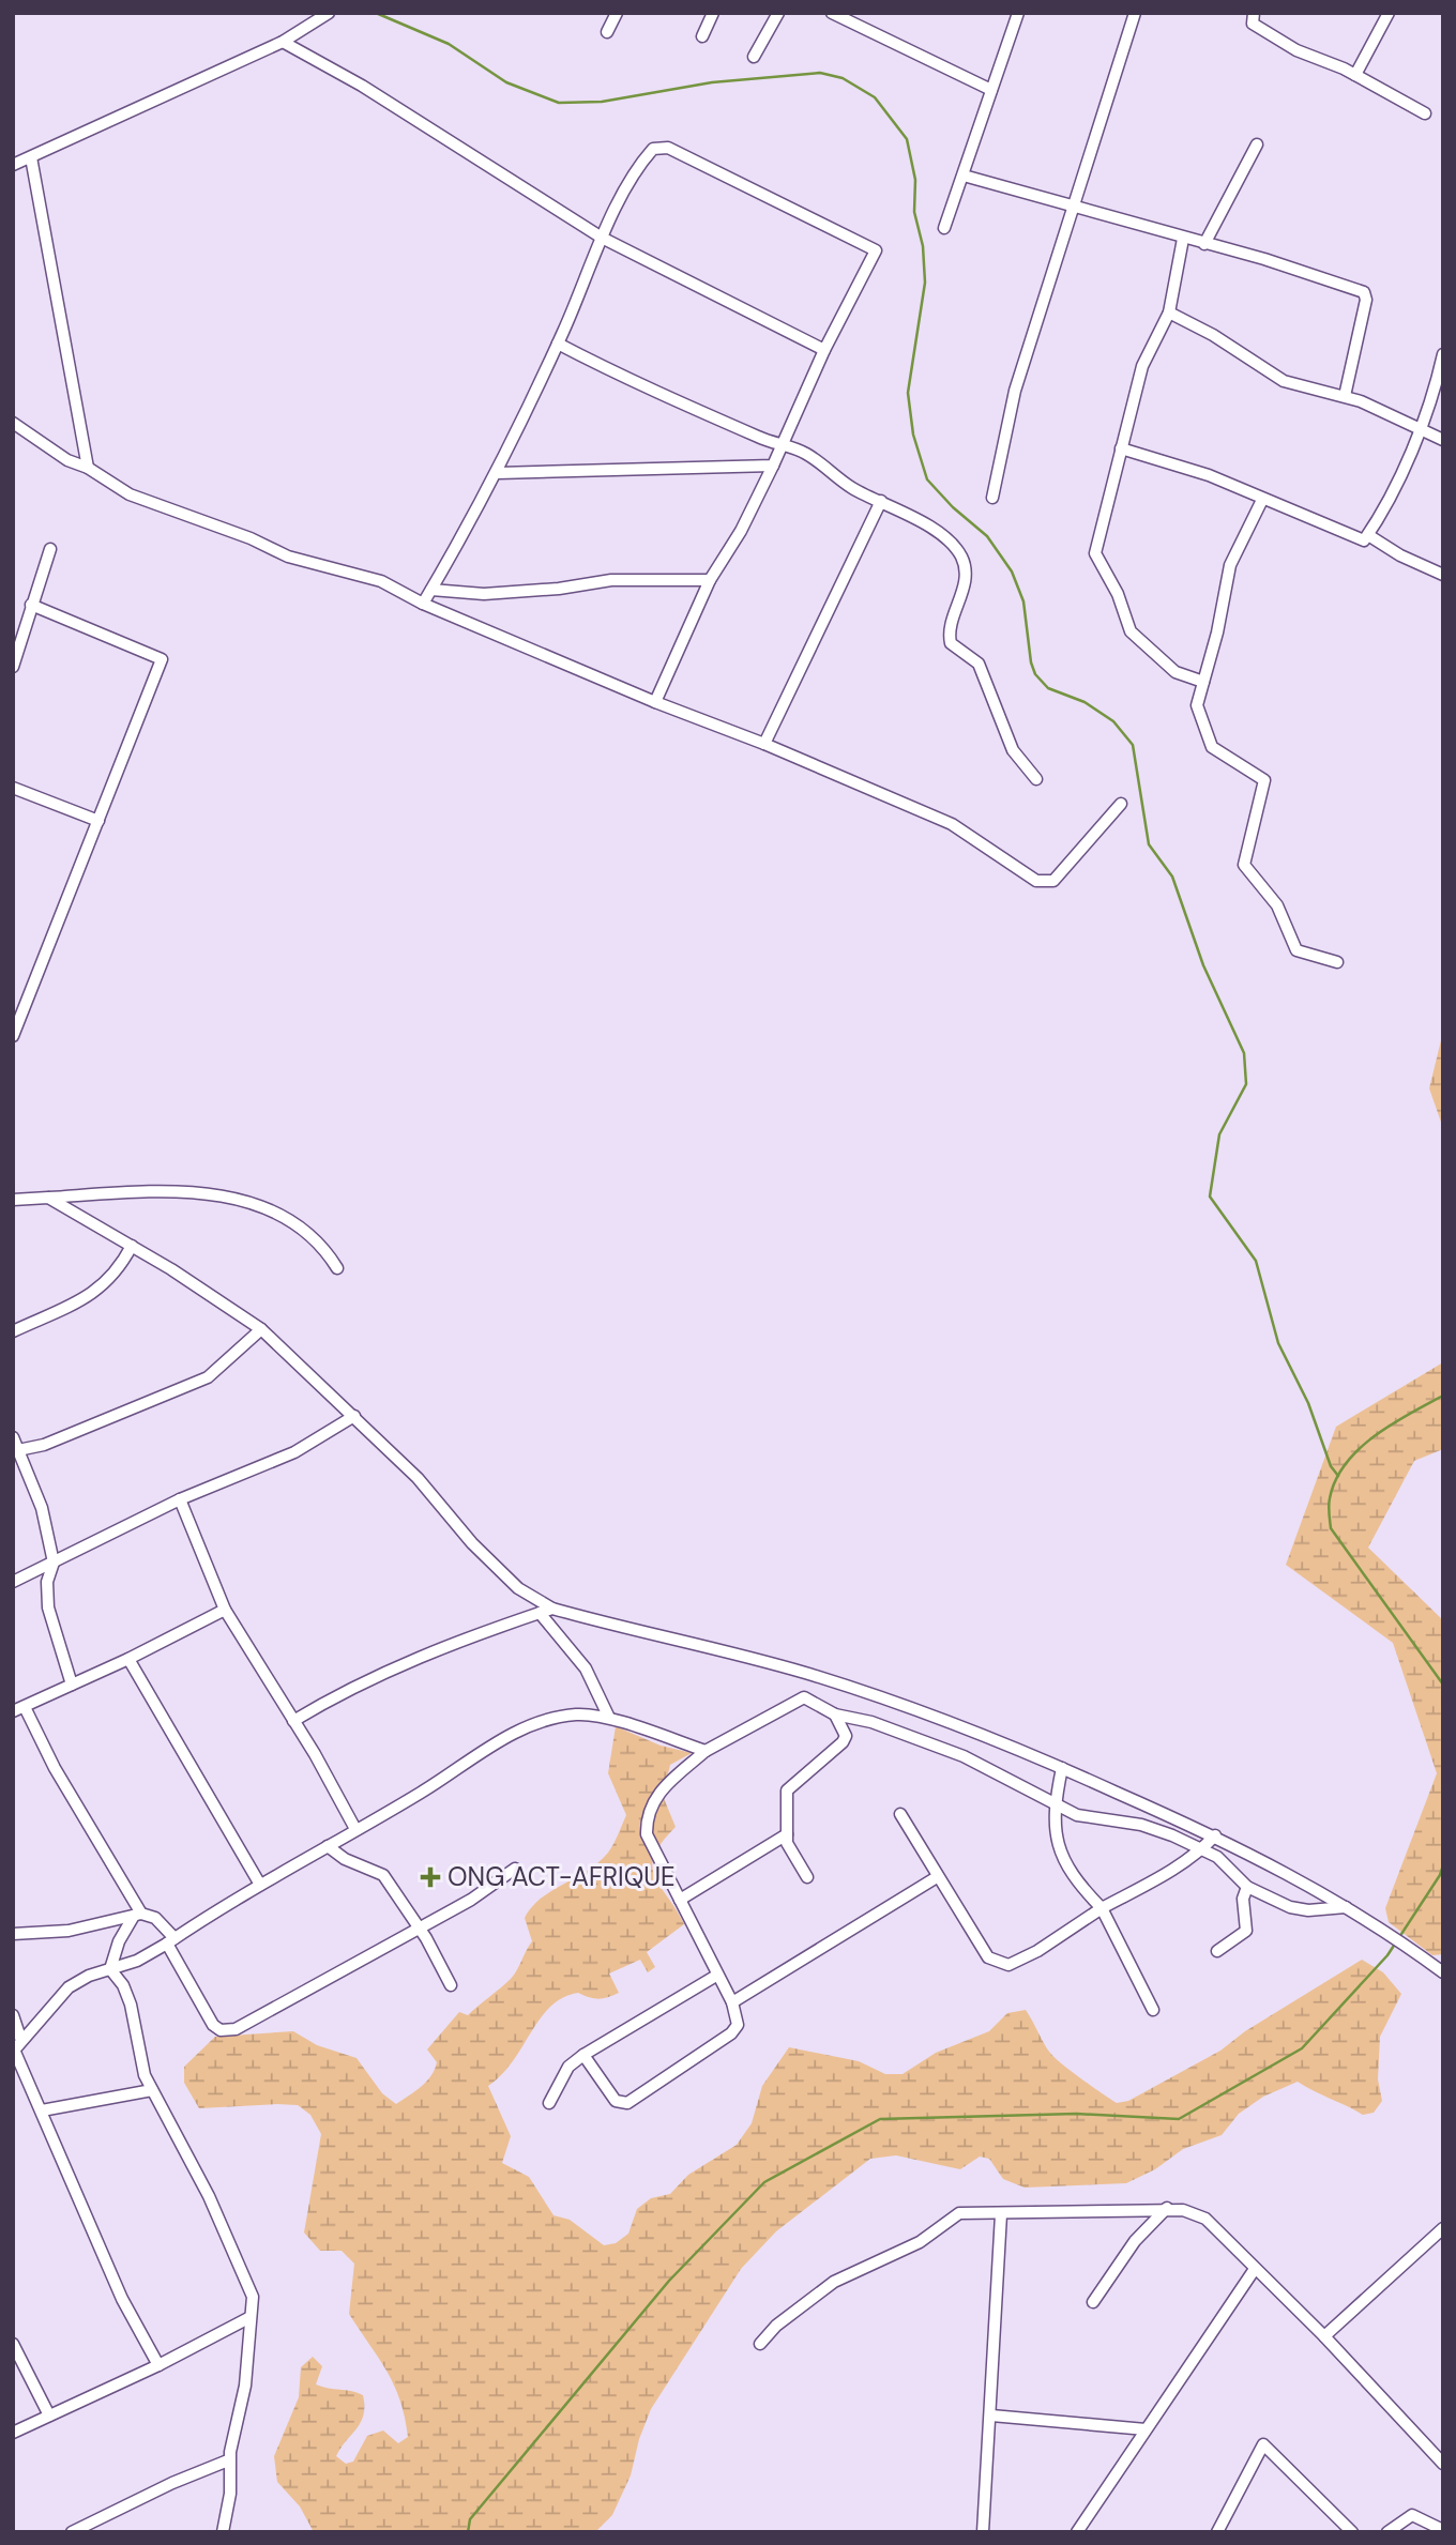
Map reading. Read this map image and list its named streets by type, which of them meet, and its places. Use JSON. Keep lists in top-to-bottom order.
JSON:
{
  "places": {
    "health": ["ONG ACT-AFRIQUE"]
  }
}
